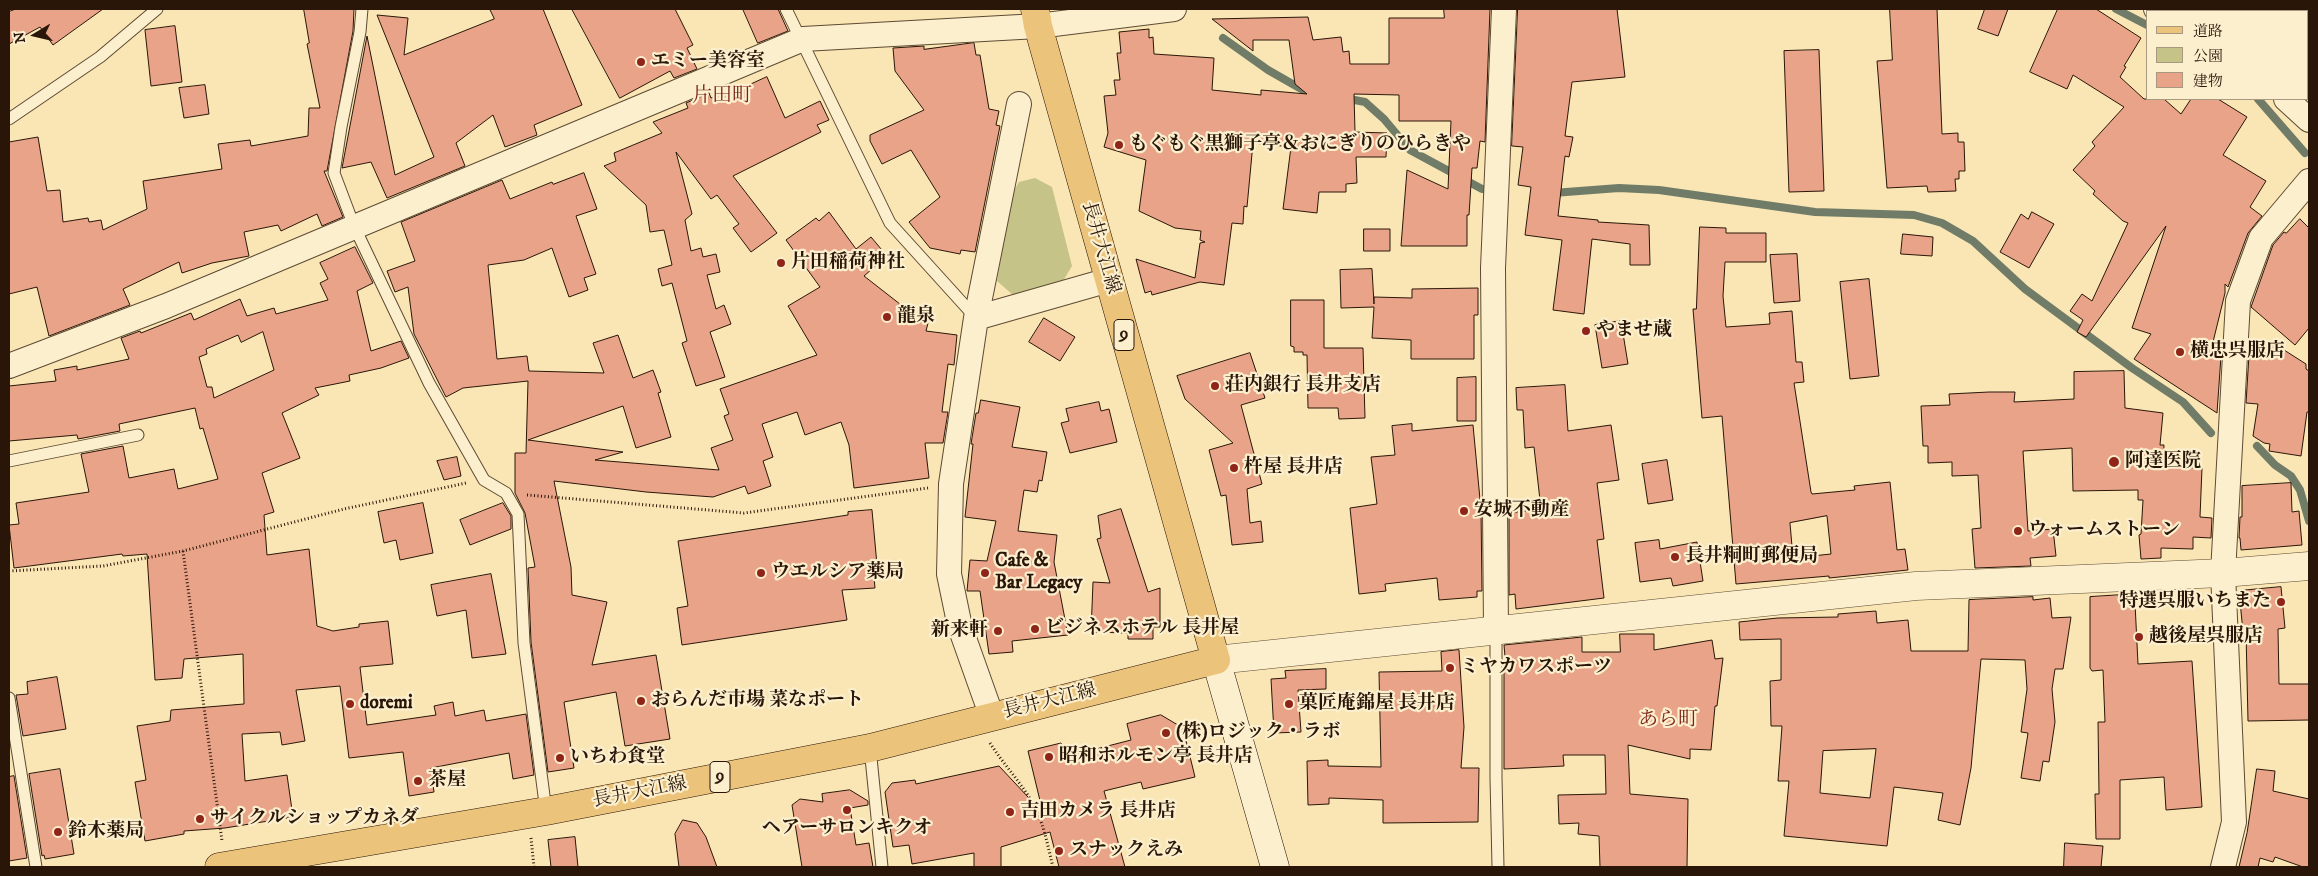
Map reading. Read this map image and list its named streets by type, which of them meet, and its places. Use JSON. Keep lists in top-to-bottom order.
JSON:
{
  "streets": {
    "main road": ["長井大江線", "9"]
  },
  "districts": ["片田町", "あら町"],
  "places": [
    "エミー美容室",
    "もぐもぐ黒獅子亭＆おにぎりのひらきや",
    "片田稲荷神社",
    "龍泉",
    "やませ蔵",
    "横忠呉服店",
    "荘内銀行 長井支店",
    "阿達医院",
    "杵屋 長井店",
    "安城不動産",
    "ウォームストーン",
    "長井粡町郵便局",
    "ウエルシア薬局",
    "Cafe & Bar Legacy",
    "特選呉服いちまた",
    "ビジネスホテル 長井屋",
    "新来軒",
    "越後屋呉服店",
    "ミヤカワスポーツ",
    "おらんだ市場 菜なポート",
    "doremi",
    "菓匠庵錦屋 長井店",
    "(株)ロジック・ラボ",
    "昭和ホルモン亭 長井店",
    "いちわ食堂",
    "茶屋",
    "ヘアーサロンキクオ",
    "吉田カメラ 長井店",
    "サイクルショップカネダ",
    "鈴木薬局",
    "スナックえみ"
  ],
  "legend": ["道路", "公園", "建物"],
  "north": "left"
}
